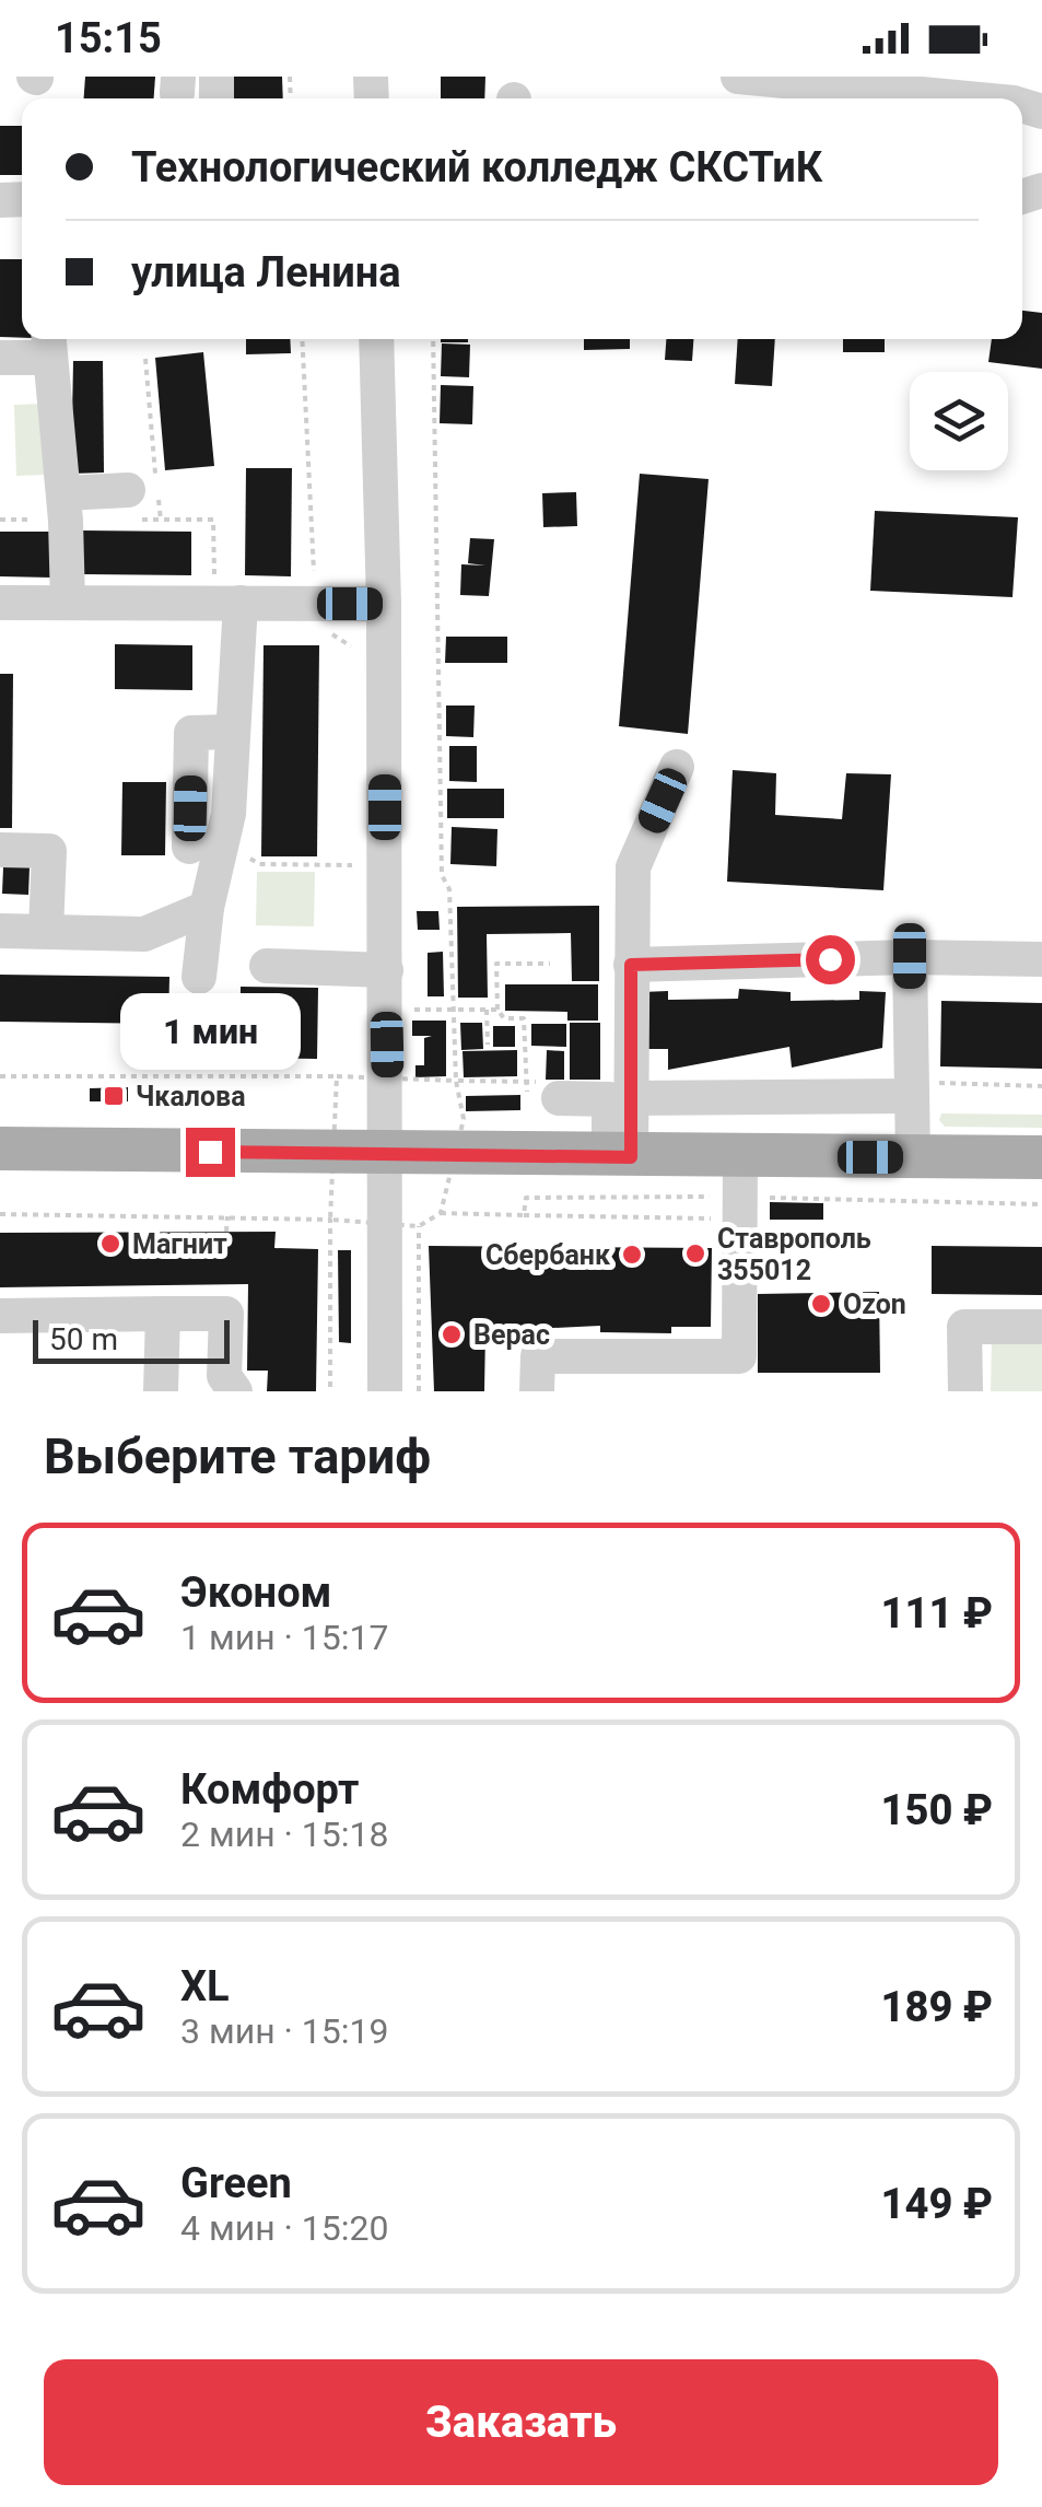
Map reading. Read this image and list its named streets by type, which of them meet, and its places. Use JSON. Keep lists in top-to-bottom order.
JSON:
{
  "places": {
    "transit": ["Чкалова"],
    "other": [
      "Магнит",
      "Ставрополь 355012",
      "Сбербанк",
      "Ozon",
      "Верас"
    ]
  },
  "scale_bar": "50 m",
  "page": {
    "status": "15:15",
    "banner": ["Технологический колледж СКСТиК", "улица Ленина"],
    "bubble": "1 мин",
    "scale": "50 m",
    "heading": "Выберите тариф",
    "list": [
      {
        "name": "Эконом",
        "note": "1 мин · 15:17",
        "value": "111 ₽"
      },
      {
        "name": "Комфорт",
        "note": "2 мин · 15:18",
        "value": "150 ₽"
      },
      {
        "name": "XL",
        "note": "3 мин · 15:19",
        "value": "189 ₽"
      },
      {
        "name": "Green",
        "note": "4 мин · 15:20",
        "value": "149 ₽"
      }
    ],
    "buttons": "Заказать"
  }
}
